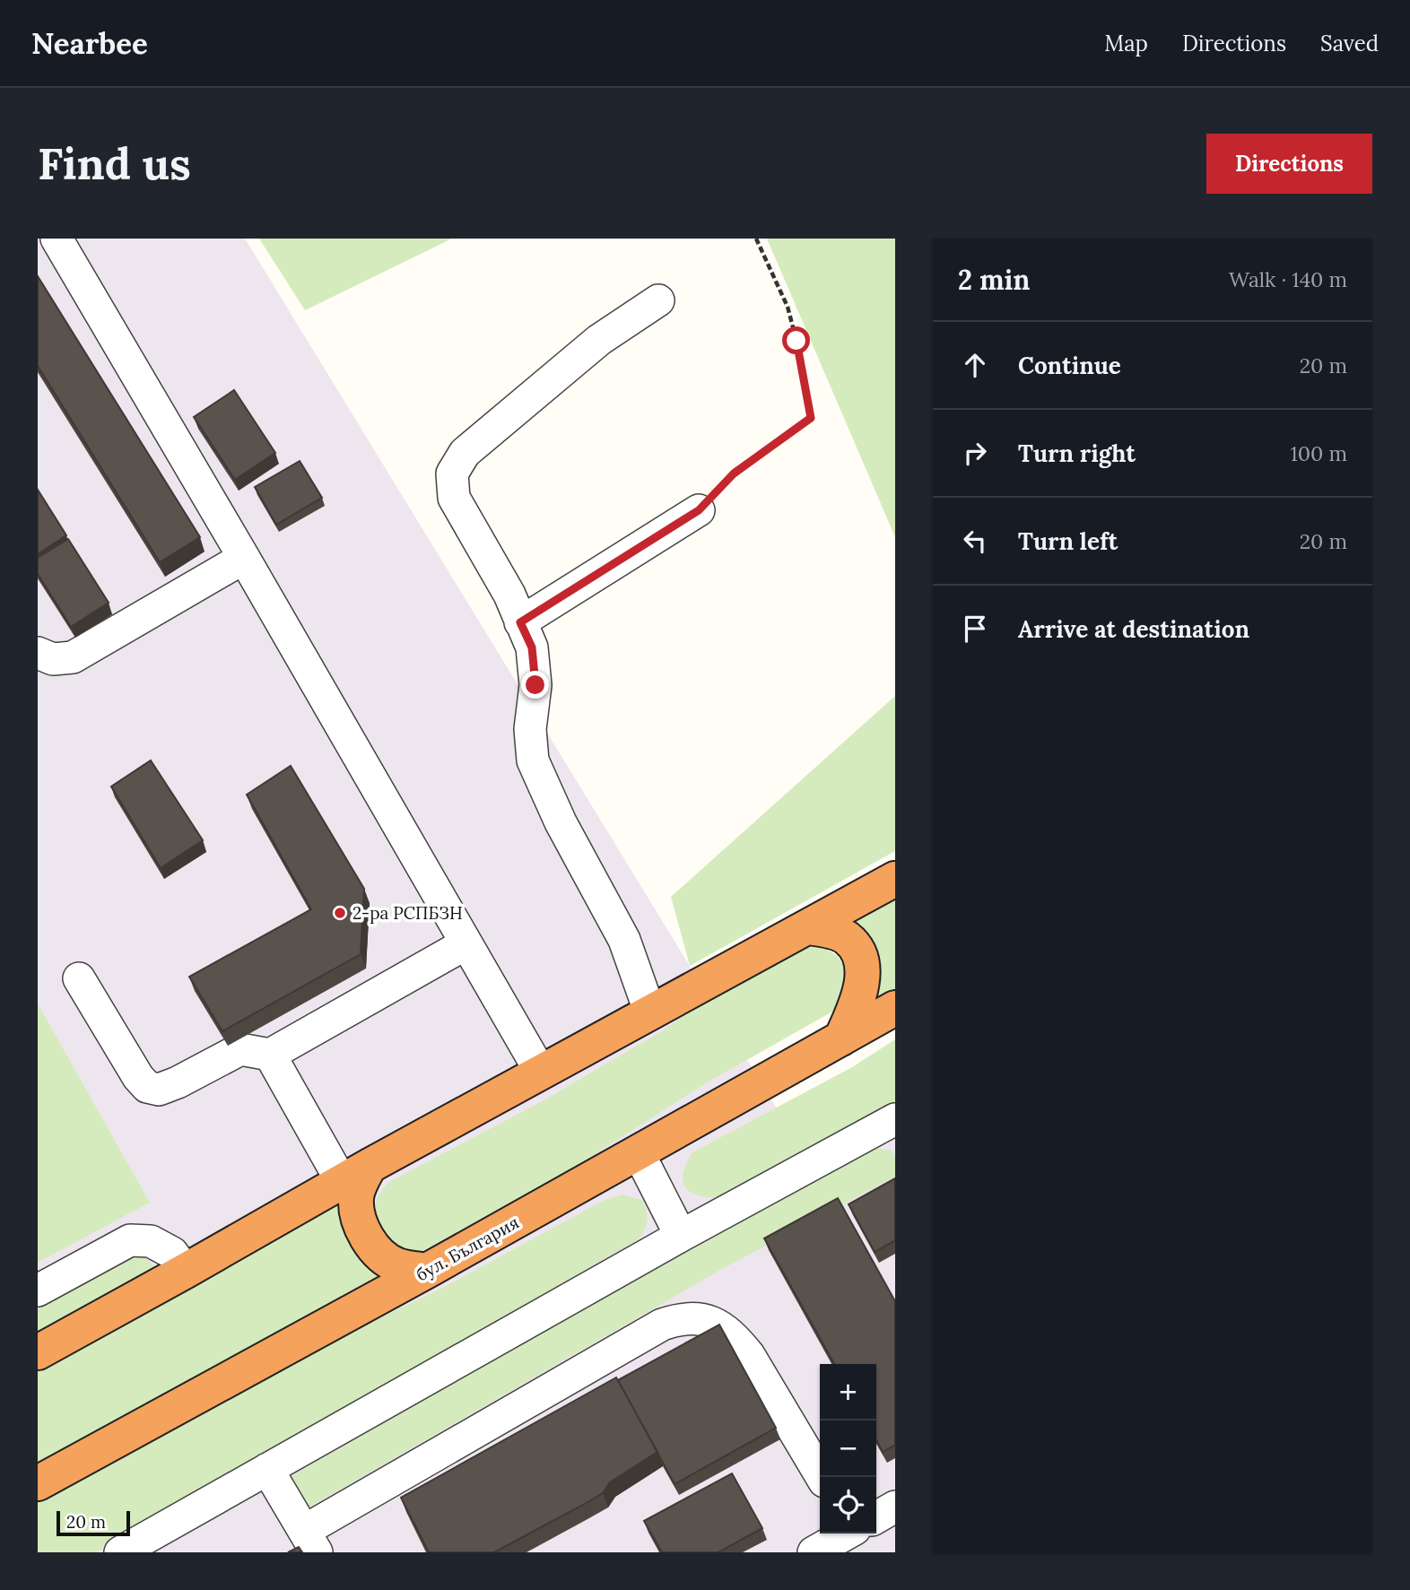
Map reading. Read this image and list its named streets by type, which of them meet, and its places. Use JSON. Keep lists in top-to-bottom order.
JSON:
{
  "streets": {
    "highway": ["бул. България"]
  },
  "places": ["2-ра РСПБЗН"],
  "scale_bar": "20 m",
  "page": {
    "header": "Nearbee",
    "nav": ["Map", "Directions", "Saved"],
    "buttons": "Directions",
    "title": "Find us",
    "heading": ["2 min", "Walk · 140 m"],
    "list": [
      ["Continue", "20 m"],
      ["Turn right", "100 m"],
      ["Turn left", "20 m"],
      "Arrive at destination"
    ],
    "map_buttons": ["+", "−"],
    "scale": "20 m"
  }
}
